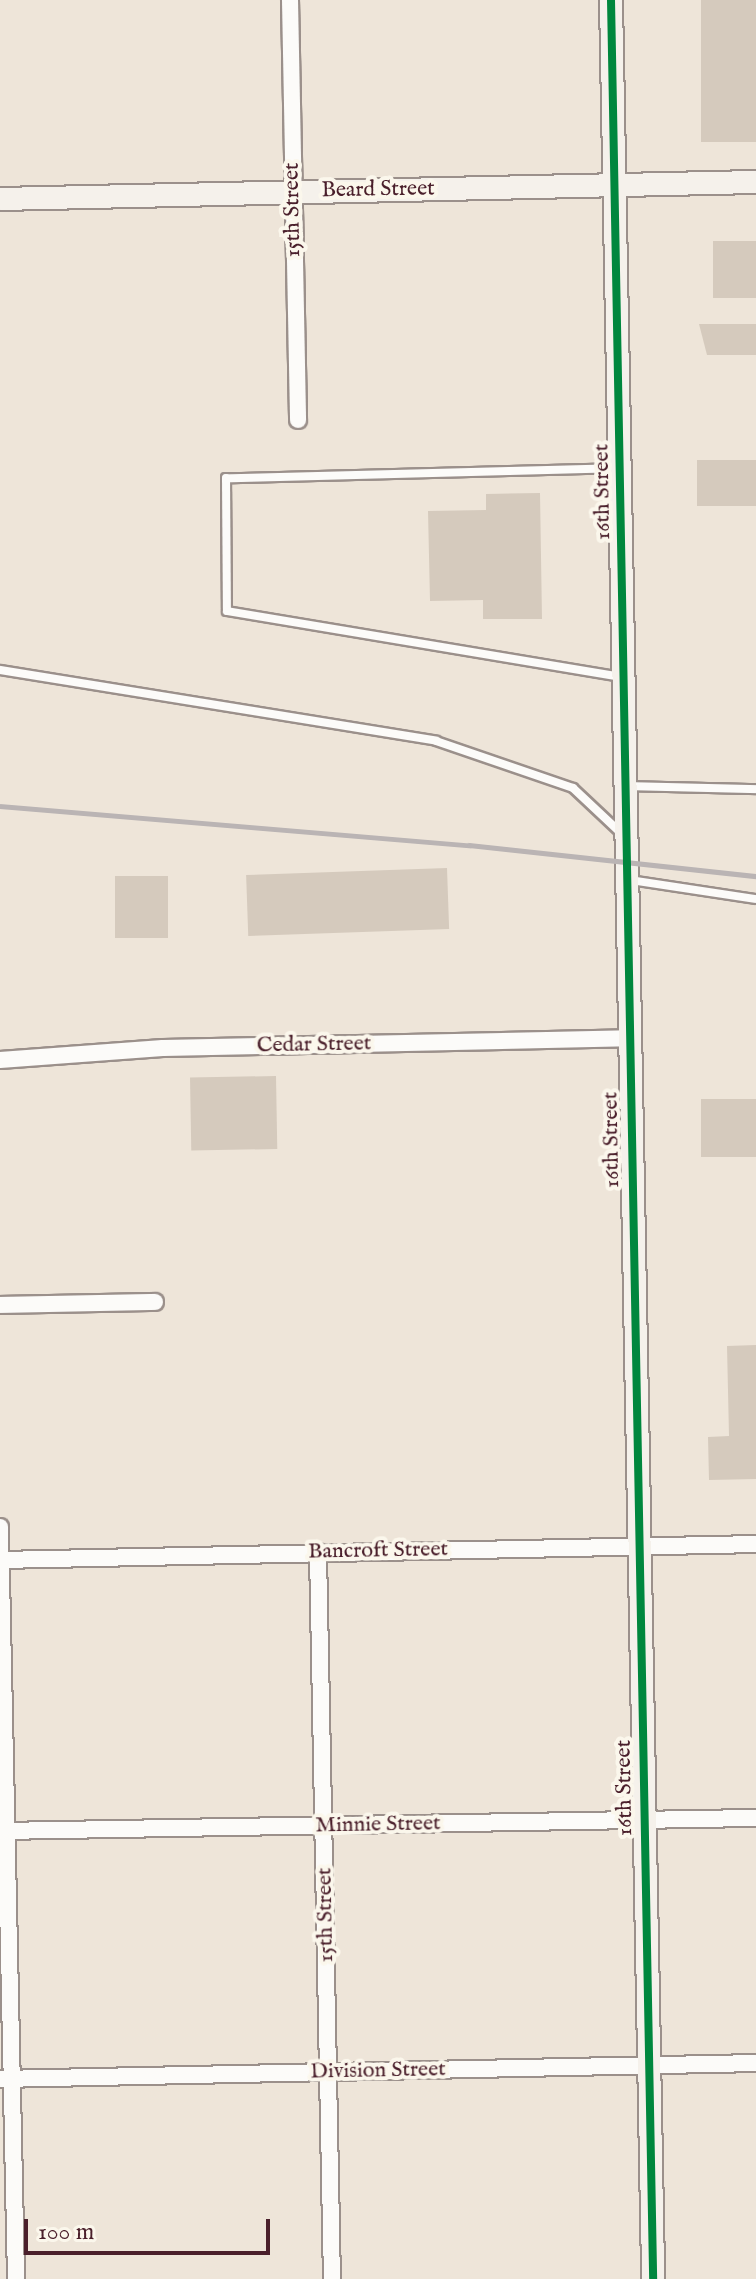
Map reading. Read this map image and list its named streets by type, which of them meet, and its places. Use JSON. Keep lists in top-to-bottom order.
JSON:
{
  "streets": {
    "street": [
      "Beard Street",
      "15th Street",
      "16th Street",
      "Cedar Street",
      "Bancroft Street",
      "Minnie Street",
      "Division Street"
    ]
  },
  "crossings": [
    ["Beard Street", "15th Street"],
    ["Beard Street", "16th Street"],
    ["15th Street", "Bancroft Street"],
    ["15th Street", "Minnie Street"],
    ["15th Street", "Division Street"],
    ["16th Street", "Cedar Street"],
    ["16th Street", "Bancroft Street"],
    ["16th Street", "Minnie Street"],
    ["16th Street", "Division Street"]
  ],
  "scale_bar": "100 m"
}
